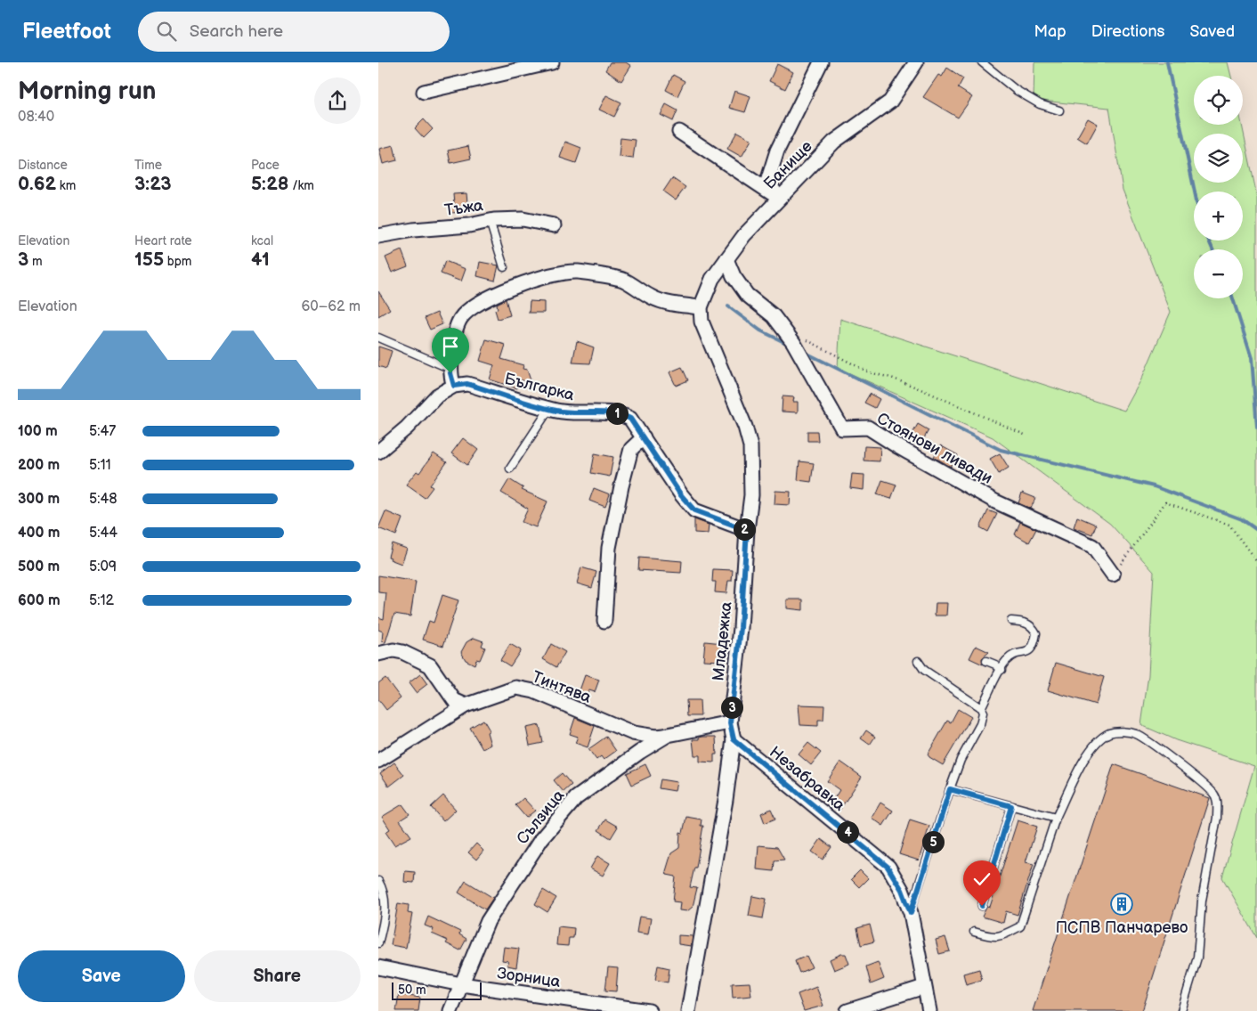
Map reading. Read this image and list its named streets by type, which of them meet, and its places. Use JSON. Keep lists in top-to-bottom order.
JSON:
{
  "streets": {
    "street": [
      "Банище",
      "Тъжа",
      "Българка",
      "Стоянови ливади",
      "Младежка",
      "Тинтява",
      "Незабравка",
      "Сълзица",
      "Зорница"
    ]
  },
  "crossings": [
    ["Банище", "Стоянови ливади"],
    ["Банище", "Младежка"],
    ["Българка", "Младежка"],
    ["Младежка", "Незабравка"],
    ["Младежка", "Сълзица"],
    ["Тинтява", "Сълзица"],
    ["Сълзица", "Зорница"]
  ],
  "places": {
    "building": ["ПСПВ Панчарево"]
  },
  "scale_bar": "50 m",
  "page": {
    "header": "Fleetfoot",
    "search": "Search here",
    "nav": ["Map", "Directions", "Saved"],
    "heading": ["Morning run", "08:40"],
    "map_buttons": ["+", "−"],
    "stats": [
      ["Distance", "0.62 km"],
      ["Time", "3:23"],
      ["Pace", "5:28 /km"],
      ["Elevation", "3 m"],
      ["Heart rate", "155 bpm"],
      ["kcal", "41"]
    ],
    "chart": ["Elevation", "60–62 m"],
    "pins": [
      "1",
      "2",
      "3",
      "4",
      "5"
    ],
    "list": [
      {
        "name": "100 m",
        "note": "5:47"
      },
      {
        "name": "200 m",
        "note": "5:11"
      },
      {
        "name": "300 m",
        "note": "5:48"
      },
      {
        "name": "400 m",
        "note": "5:44"
      },
      {
        "name": "500 m",
        "note": "5:09"
      },
      {
        "name": "600 m",
        "note": "5:12"
      }
    ],
    "buttons": ["Save", "Share"],
    "scale": "50 m"
  }
}
